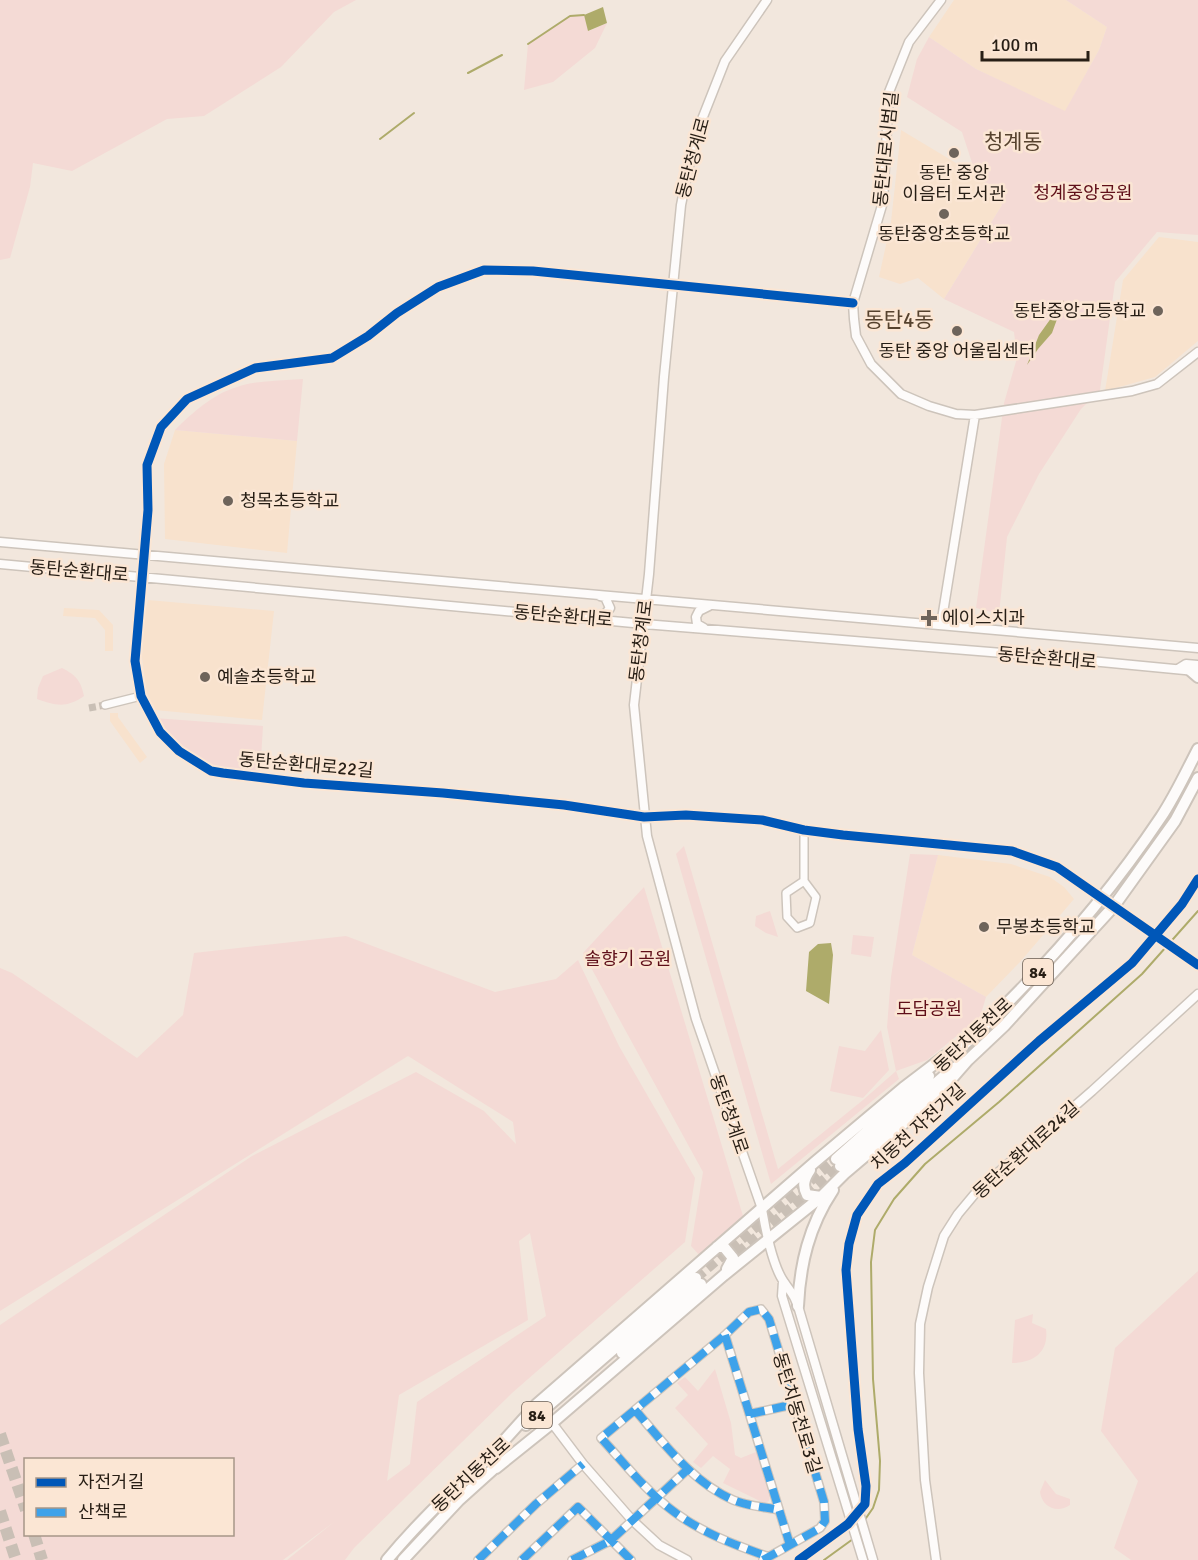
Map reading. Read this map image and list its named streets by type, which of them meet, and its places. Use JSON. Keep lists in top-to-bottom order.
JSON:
{
  "streets": {
    "main road": ["84", "동탄치동천로"],
    "street": [
      "동탄대로시범길",
      "동탄청계로",
      "동탄순환대로",
      "동탄순환대로22길",
      "동탄순환대로24길",
      "동탄치동천로3길"
    ],
    "cycle path": ["치동천 자전거길"]
  },
  "crossings": [
    ["동탄대로시범길", "동탄순환대로22길"],
    ["동탄청계로", "동탄순환대로"],
    ["동탄청계로", "동탄순환대로22길"],
    ["동탄순환대로", "동탄순환대로22길"],
    ["동탄순환대로22길", "동탄치동천로"]
  ],
  "districts": ["청계동", "동탄4동"],
  "parks": ["청계중앙공원", "솔향기 공원", "도담공원"],
  "places": {
    "other": [
      "동탄 중앙 이음터 도서관",
      "동탄중앙초등학교",
      "동탄중앙고등학교",
      "동탄 중앙 어울림센터",
      "청목초등학교",
      "예솔초등학교",
      "무봉초등학교"
    ],
    "health": ["에이스치과"]
  },
  "legend": ["자전거길", "산책로"],
  "scale_bar": "100 m"
}
